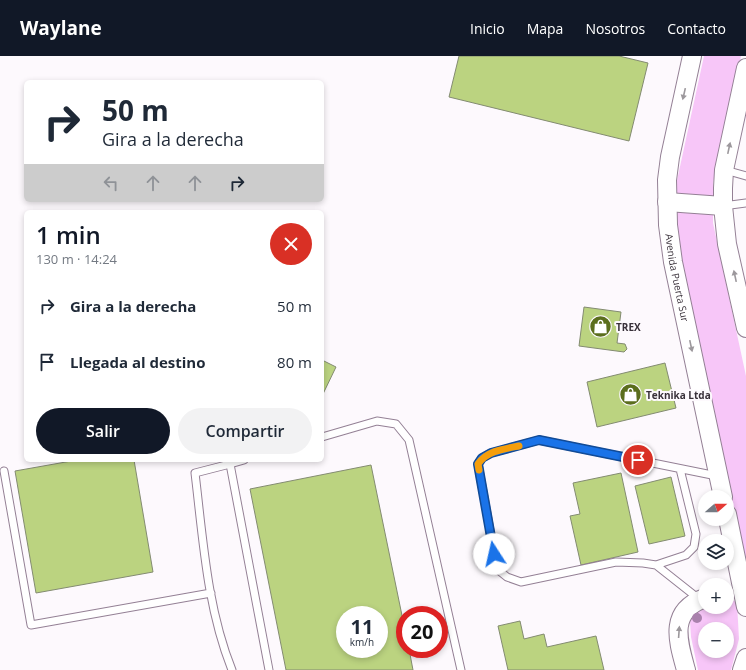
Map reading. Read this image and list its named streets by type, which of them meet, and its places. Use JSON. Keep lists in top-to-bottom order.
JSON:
{
  "streets": {
    "street": ["Avenida Puerta Sur"]
  },
  "places": {
    "shop": ["TREX", "Teknika Ltda"]
  },
  "north": "right",
  "page": {
    "header": "Waylane",
    "nav": [
      "Inicio",
      "Mapa",
      "Nosotros",
      "Contacto"
    ],
    "turn": ["50 m", "Gira a la derecha"],
    "heading": ["1 min", "130 m · 14:24"],
    "list": [
      {
        "name": "Gira a la derecha",
        "value": "50 m"
      },
      {
        "name": "Llegada al destino",
        "value": "80 m"
      }
    ],
    "buttons": ["Salir", "Compartir"],
    "map_buttons": ["+", "−"],
    "speed": "11 km/h",
    "limit": "20"
  }
}
